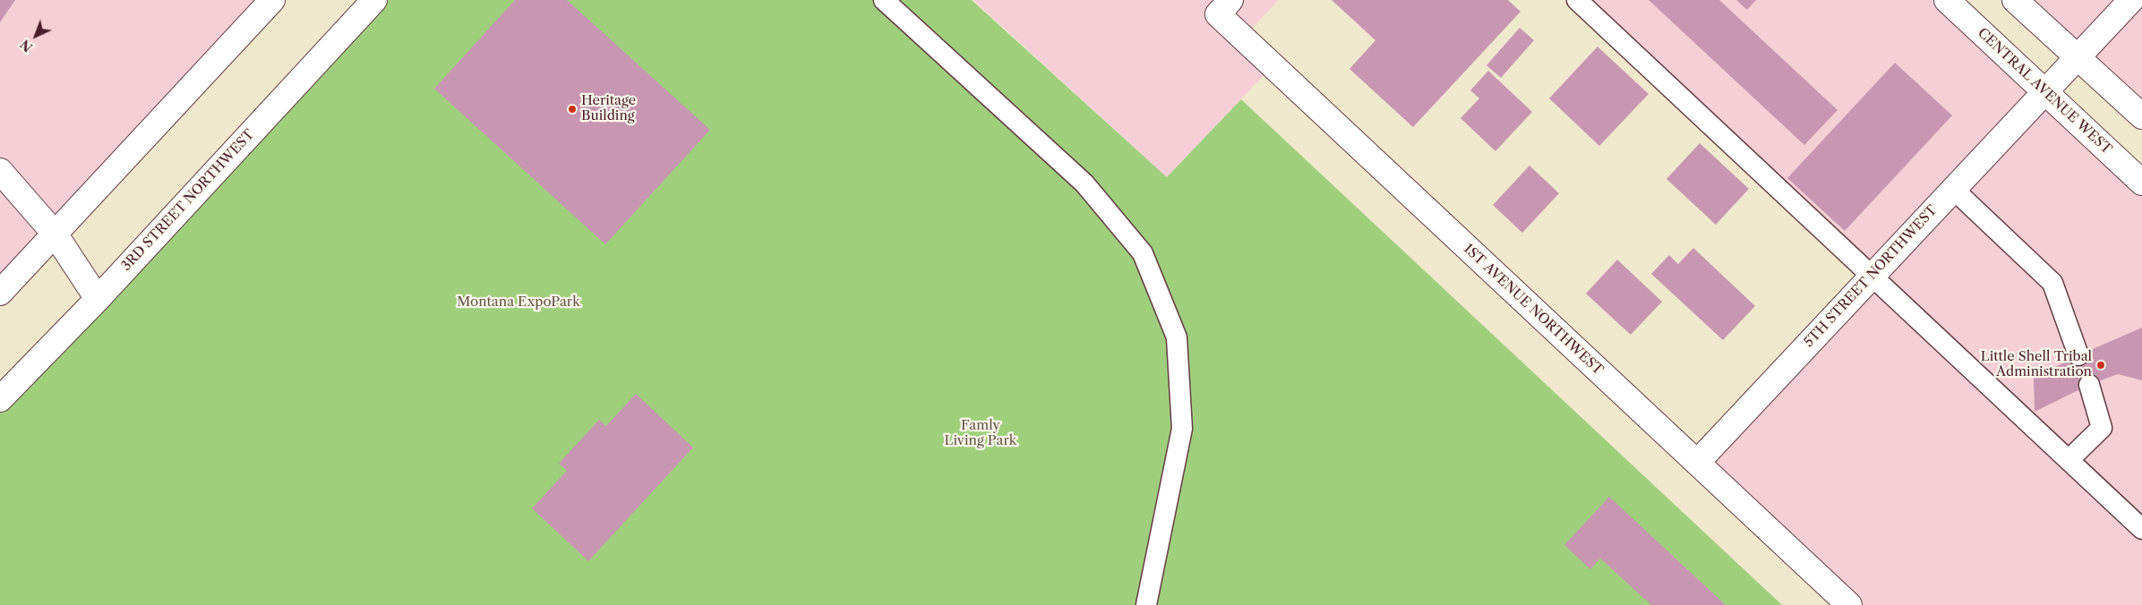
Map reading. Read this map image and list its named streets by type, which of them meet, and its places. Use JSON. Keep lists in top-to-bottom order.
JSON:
{
  "streets": {
    "main road": [
      "CENTRAL AVENUE WEST",
      "3RD STREET NORTHWEST",
      "5TH STREET NORTHWEST",
      "1ST AVENUE NORTHWEST"
    ]
  },
  "crossings": [
    ["CENTRAL AVENUE WEST", "5TH STREET NORTHWEST"],
    ["5TH STREET NORTHWEST", "1ST AVENUE NORTHWEST"]
  ],
  "parks": ["Montana ExpoPark", "Famly Living Park"],
  "places": ["Heritage Building", "Little Shell Tribal Administration"],
  "north": "bottom left"
}
